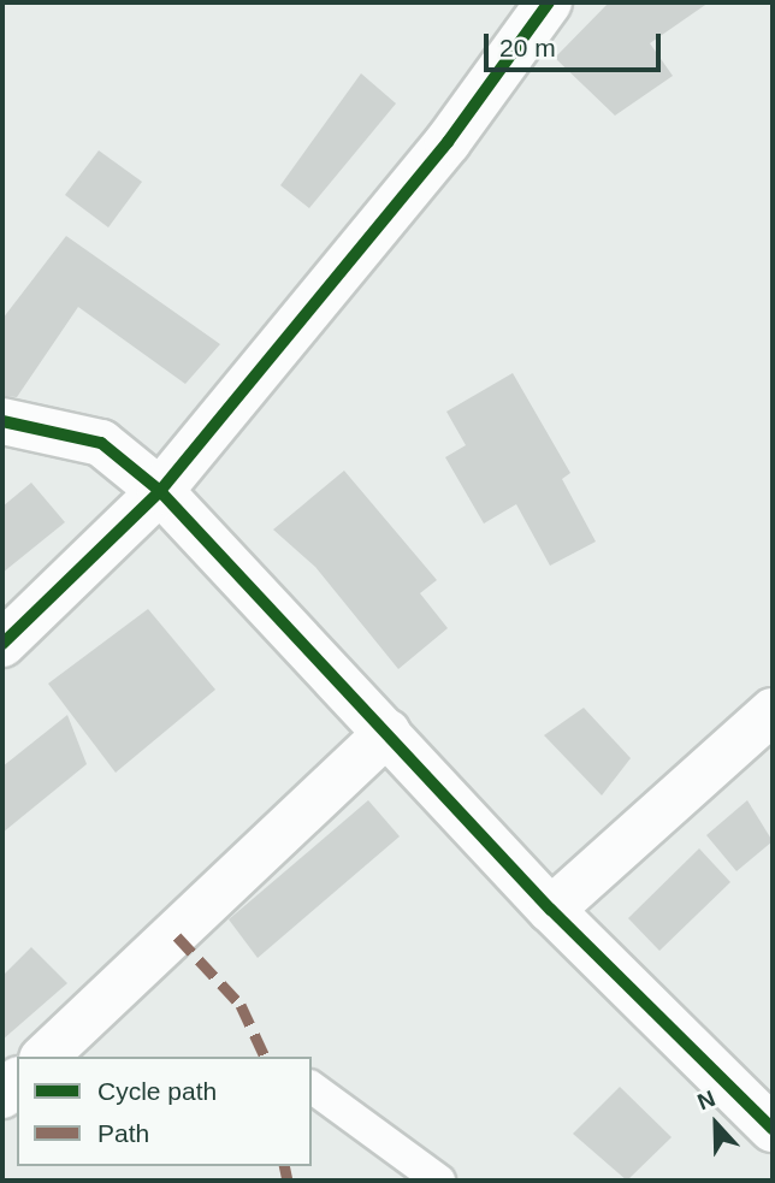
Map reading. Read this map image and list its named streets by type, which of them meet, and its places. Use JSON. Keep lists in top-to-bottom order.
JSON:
{
  "legend": ["Cycle path", "Path"],
  "scale_bar": "20 m",
  "north": "top"
}
